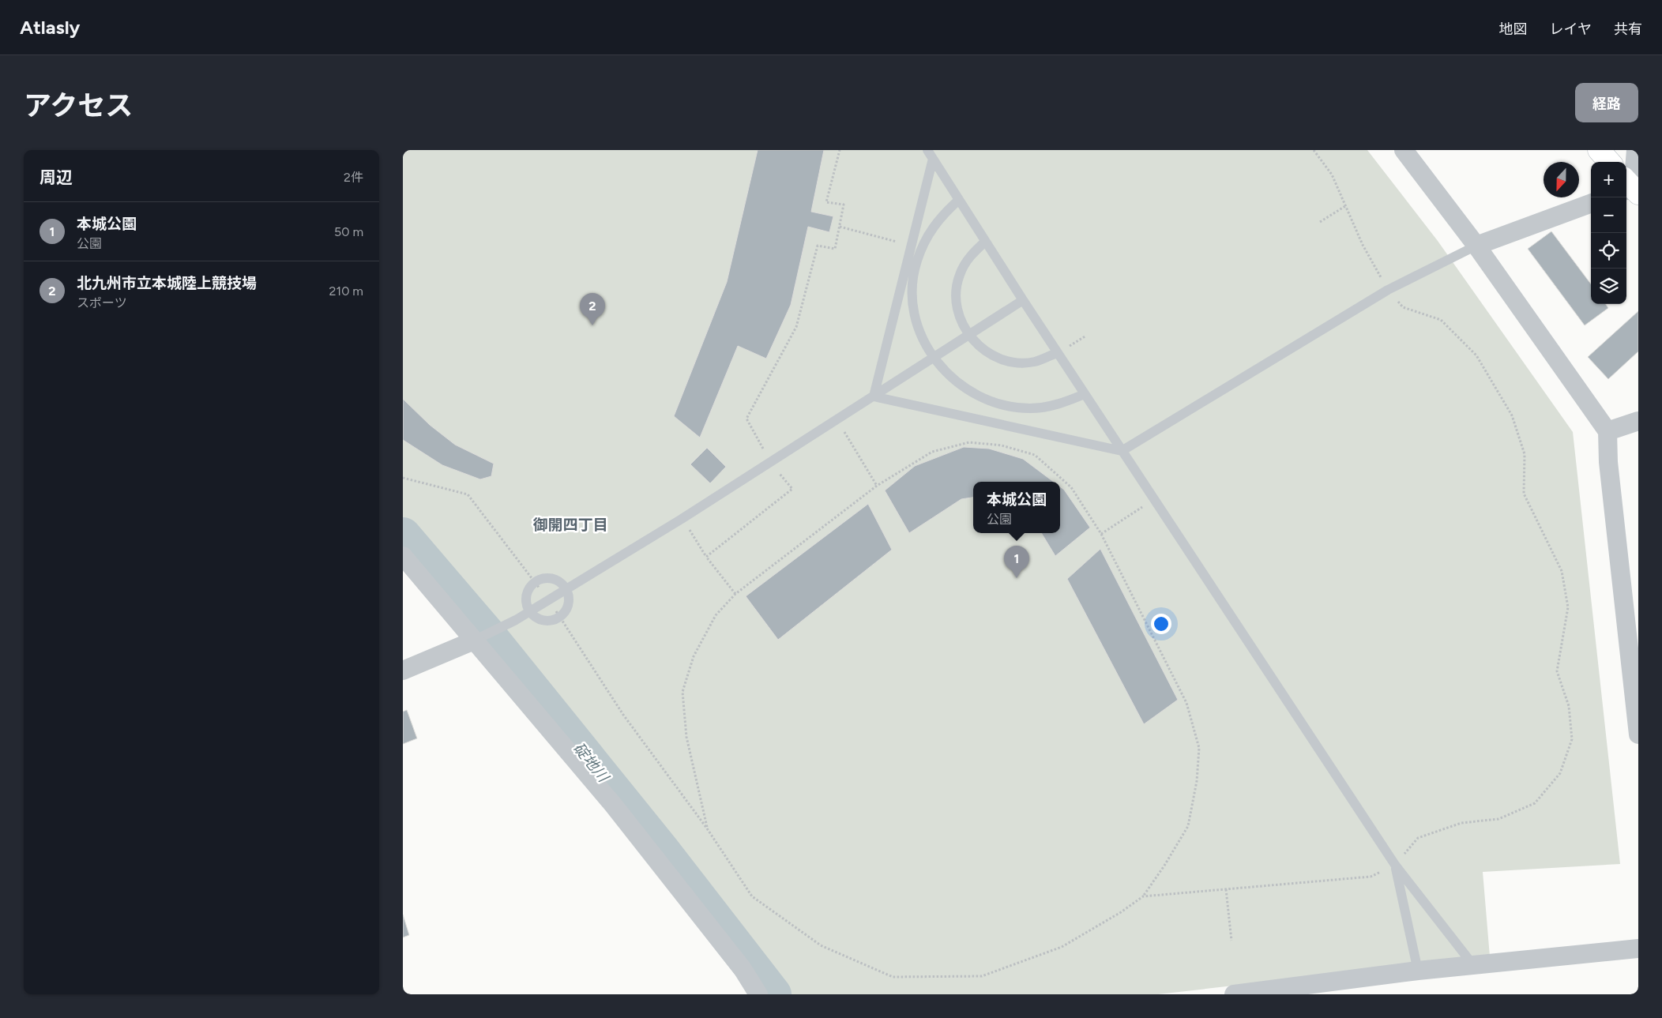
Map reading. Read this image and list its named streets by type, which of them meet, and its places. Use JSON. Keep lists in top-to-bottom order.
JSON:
{
  "districts": ["御開四丁目"],
  "water": ["碇地川"],
  "north": "bottom",
  "page": {
    "header": "Atlasly",
    "nav": ["地図", "レイヤ", "共有"],
    "title": "アクセス",
    "buttons": "経路",
    "heading": ["周辺", "2件"],
    "map_buttons": ["+", "−"],
    "list": [
      {
        "mark": "1",
        "name": "本城公園",
        "note": "公園",
        "value": "50 m"
      },
      {
        "mark": "2",
        "name": "北九州市立本城陸上競技場",
        "note": "スポーツ",
        "value": "210 m"
      }
    ],
    "pins": ["2", "1"],
    "popup": ["本城公園", "公園"]
  }
}
